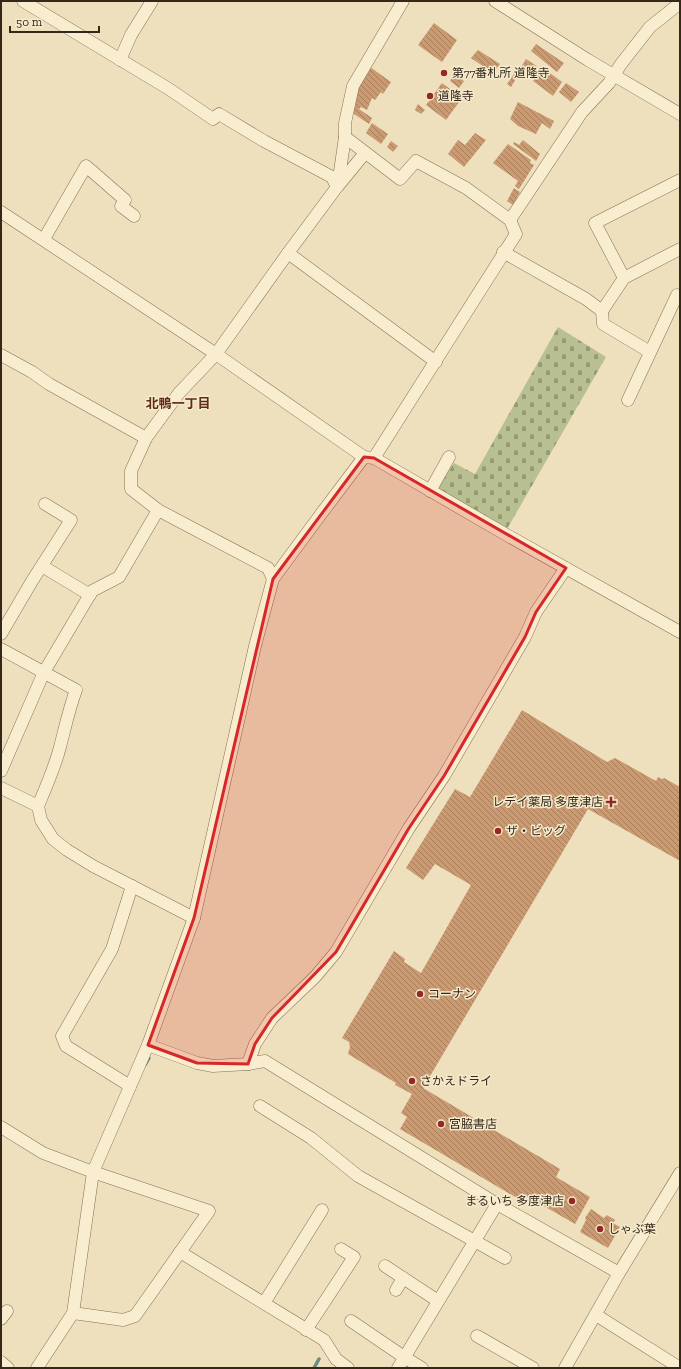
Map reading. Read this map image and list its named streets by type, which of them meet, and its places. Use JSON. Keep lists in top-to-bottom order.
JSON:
{
  "districts": ["北鴨一丁目"],
  "places": {
    "other": [
      "第77番札所 道隆寺",
      "道隆寺",
      "ザ・ビッグ",
      "コーナン",
      "さかえドライ",
      "宮脇書店",
      "まるいち 多度津店",
      "しゃぶ葉"
    ],
    "health": ["レデイ薬局 多度津店"]
  },
  "scale_bar": "50 m"
}
